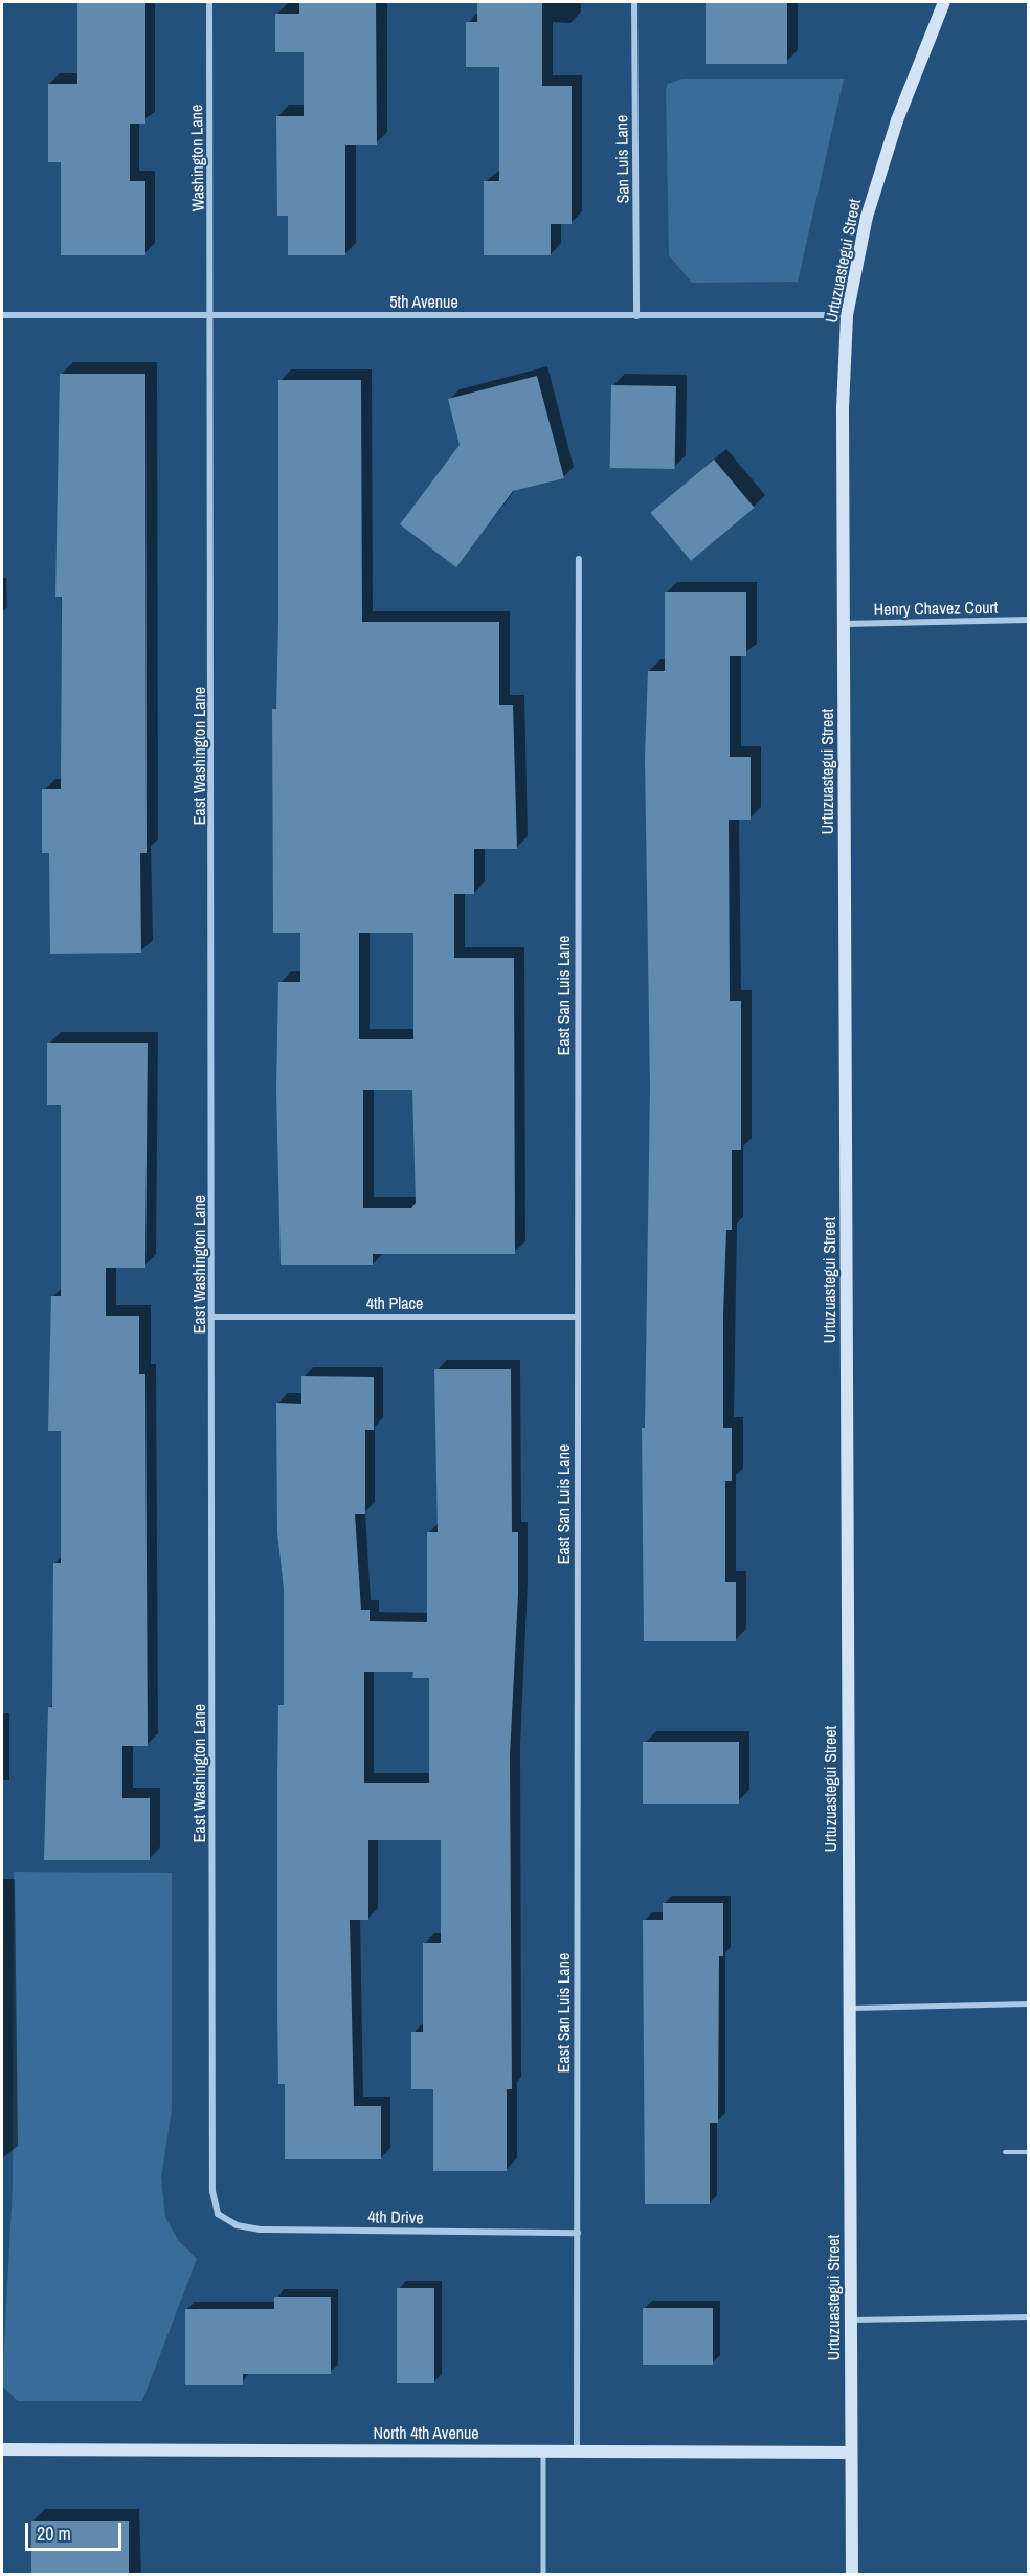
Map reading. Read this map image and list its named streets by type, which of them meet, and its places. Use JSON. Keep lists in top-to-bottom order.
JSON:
{
  "streets": {
    "main road": ["Urtuzuastegui Street", "North 4th Avenue"],
    "street": [
      "Washington Lane",
      "San Luis Lane",
      "5th Avenue",
      "Henry Chavez Court",
      "East Washington Lane",
      "East San Luis Lane",
      "4th Place",
      "4th Drive"
    ]
  },
  "crossings": [
    ["Washington Lane", "5th Avenue"],
    ["Washington Lane", "East Washington Lane"],
    ["San Luis Lane", "5th Avenue"],
    ["Urtuzuastegui Street", "5th Avenue"],
    ["Urtuzuastegui Street", "Henry Chavez Court"],
    ["Urtuzuastegui Street", "North 4th Avenue"],
    ["5th Avenue", "East Washington Lane"],
    ["East Washington Lane", "4th Place"],
    ["East Washington Lane", "4th Drive"],
    ["East San Luis Lane", "4th Place"],
    ["East San Luis Lane", "4th Drive"],
    ["East San Luis Lane", "North 4th Avenue"]
  ],
  "scale_bar": "20 m"
}
